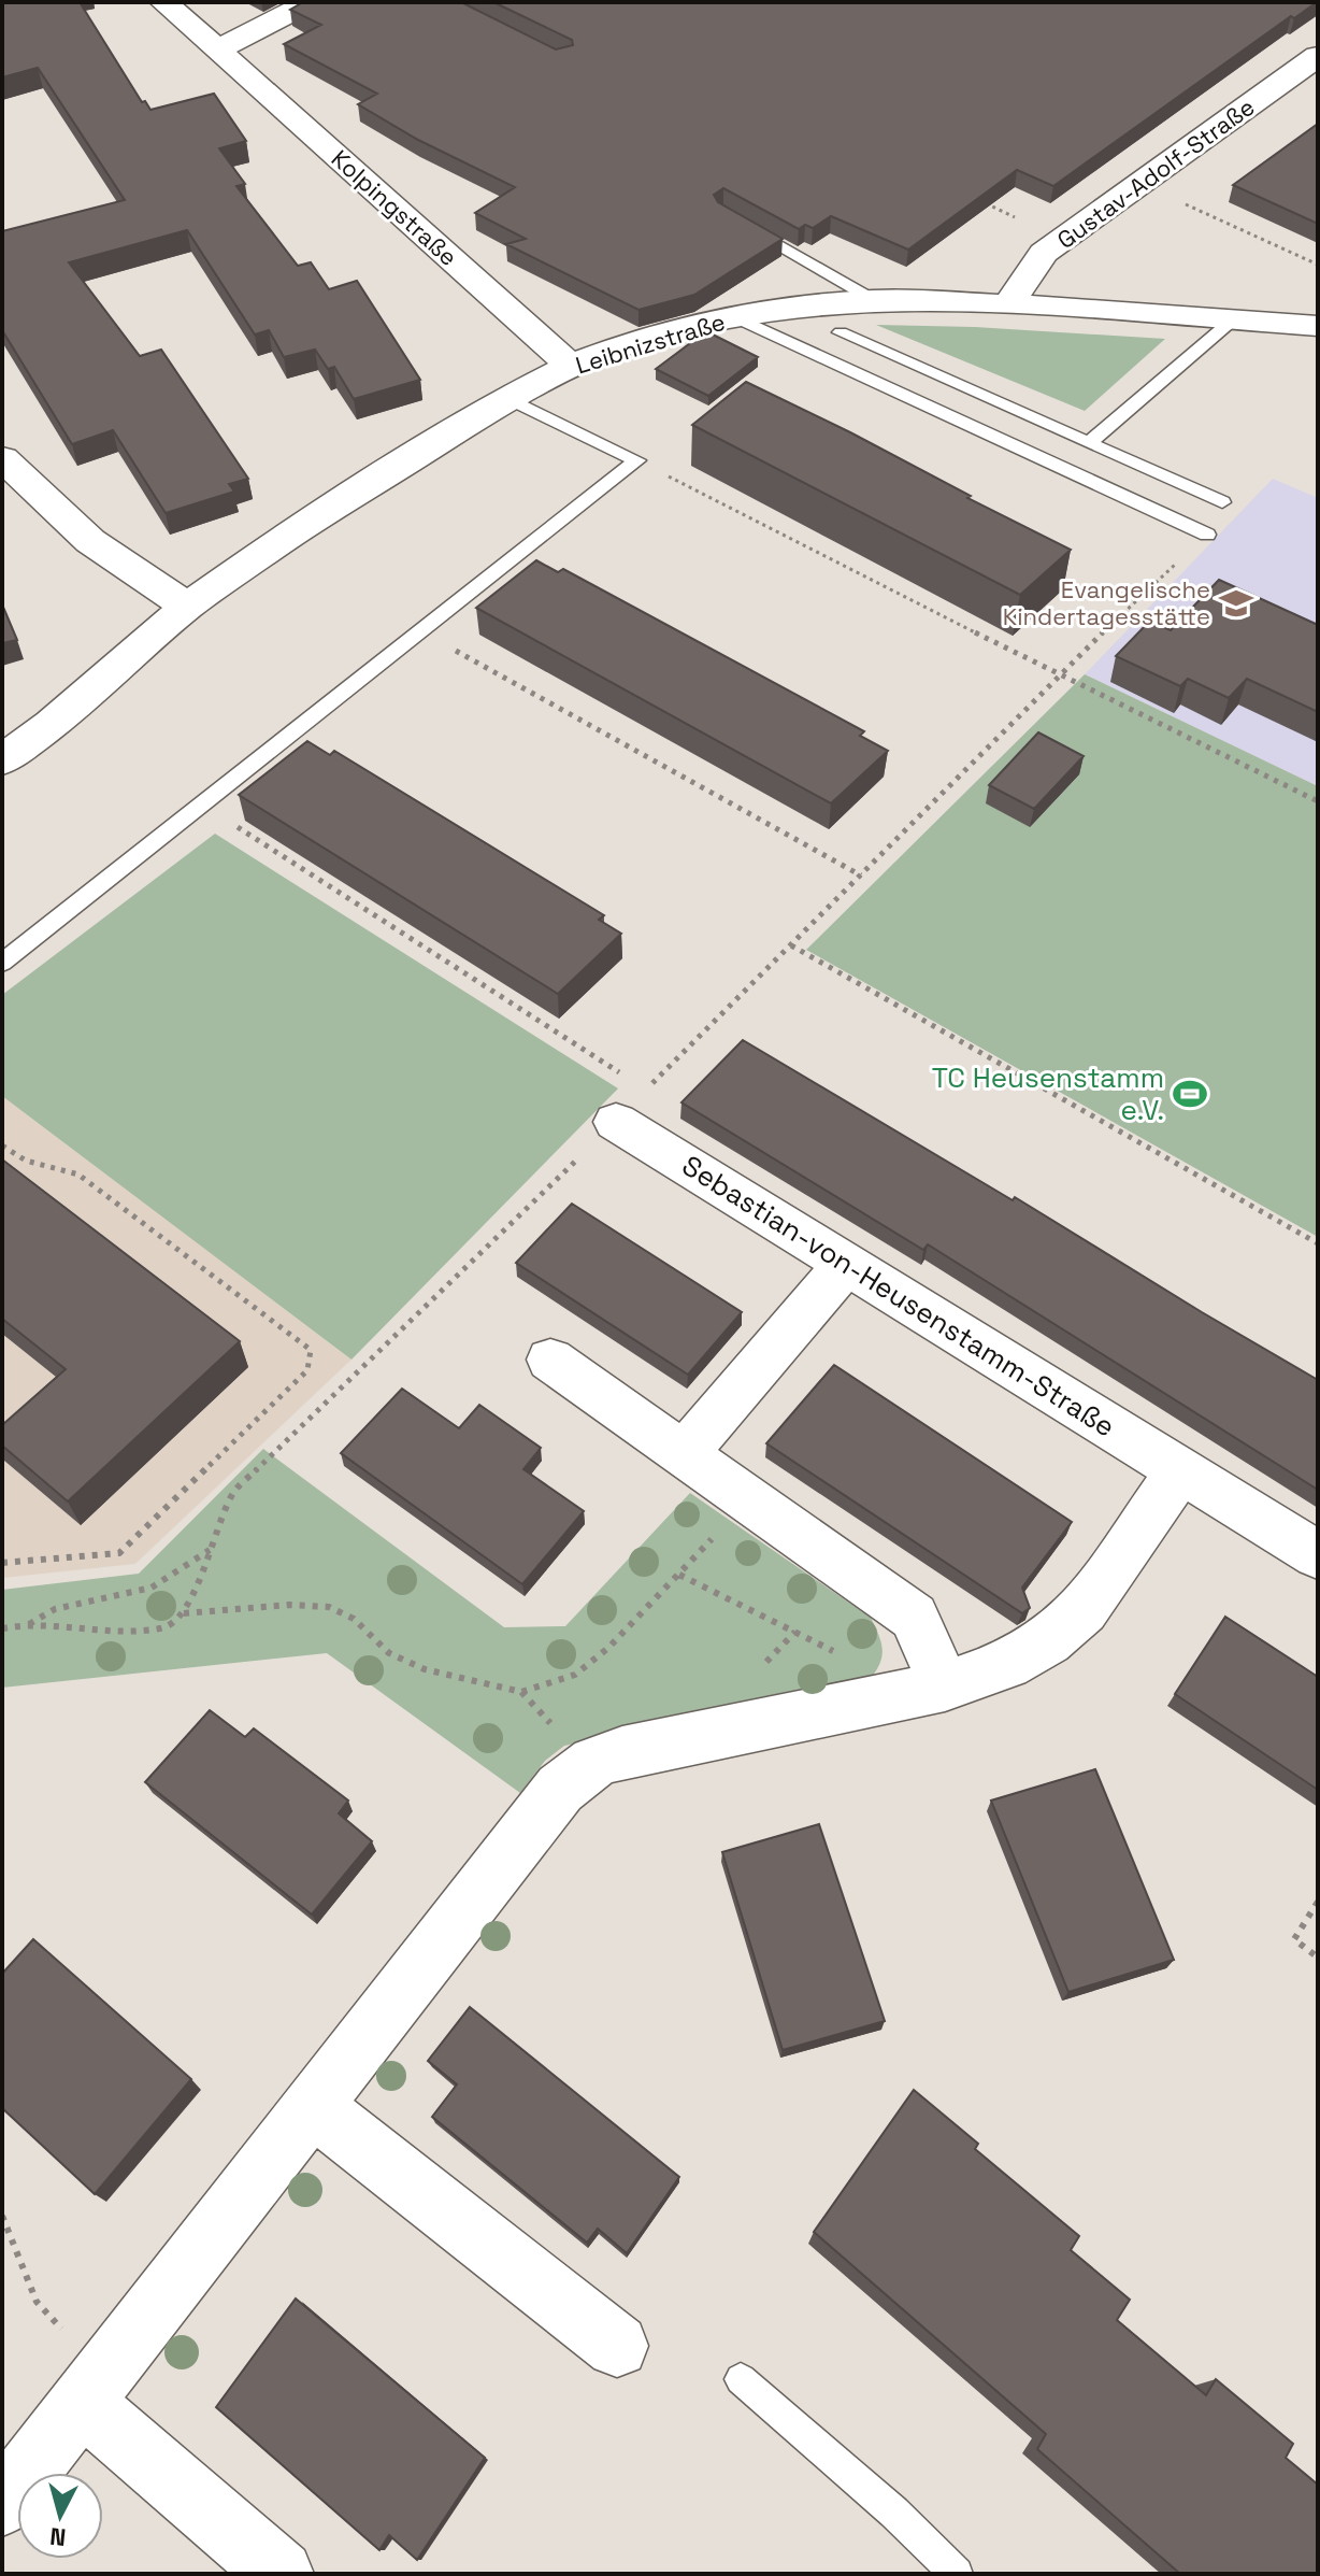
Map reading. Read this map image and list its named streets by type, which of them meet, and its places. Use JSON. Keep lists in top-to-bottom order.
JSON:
{
  "streets": {
    "street": [
      "Gustav-Adolf-Straße",
      "Kolpingstraße",
      "Leibnizstraße",
      "Sebastian-von-Heusenstamm-Straße"
    ]
  },
  "crossings": [
    ["Gustav-Adolf-Straße", "Leibnizstraße"],
    ["Kolpingstraße", "Leibnizstraße"]
  ],
  "places": {
    "school or university": ["Evangelische Kindertagesstätte"],
    "sports": ["TC Heusenstamm e.V."]
  },
  "north": "bottom"
}
